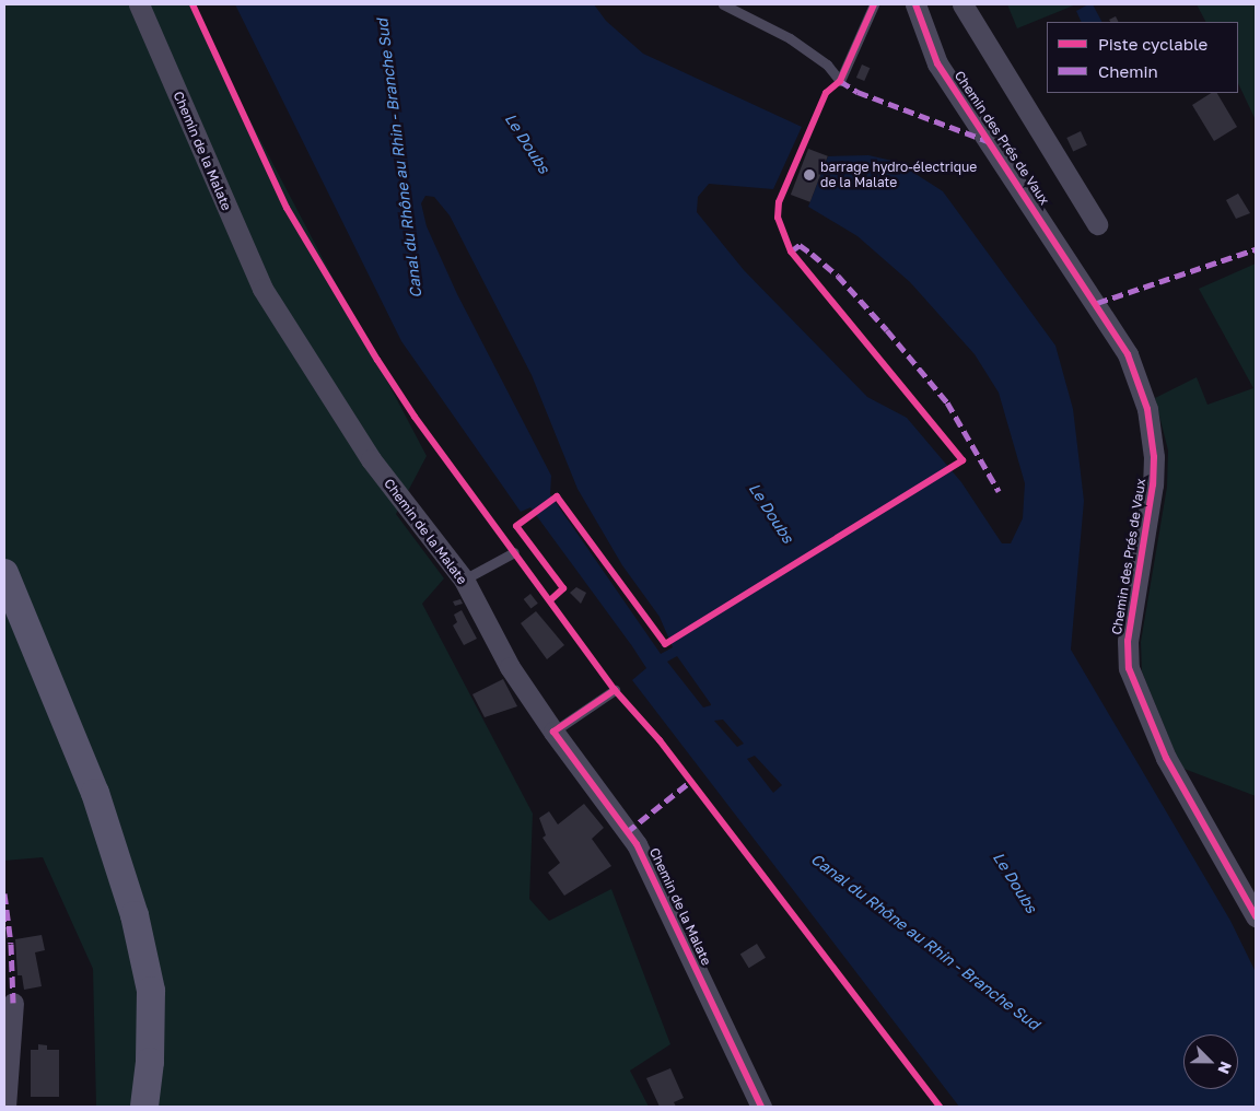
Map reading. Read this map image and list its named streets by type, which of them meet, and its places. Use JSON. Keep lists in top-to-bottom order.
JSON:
{
  "streets": {
    "street": ["Chemin des Prés de Vaux", "Chemin de la Malate"]
  },
  "water": ["Le Doubs", "Canal du Rhône au Rhin - Branche Sud"],
  "places": ["barrage hydro-électrique de la Malate"],
  "legend": ["Piste cyclable", "Chemin"],
  "north": "bottom right"
}
